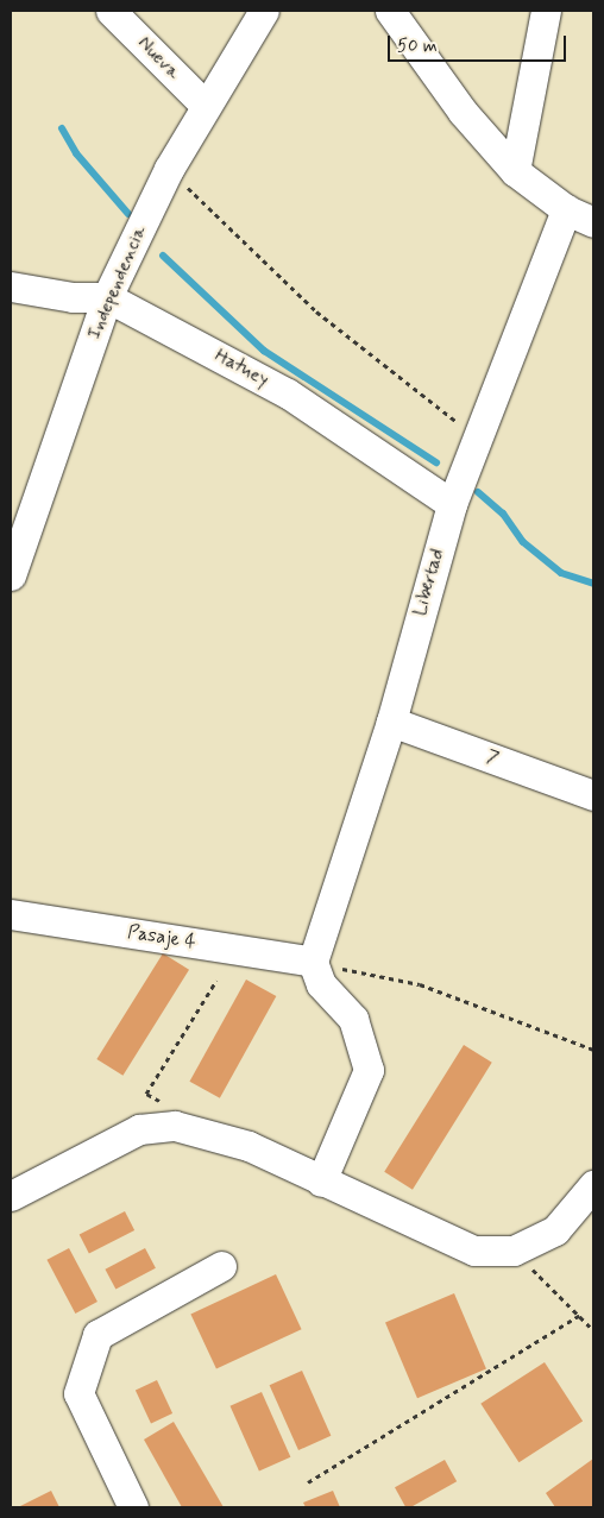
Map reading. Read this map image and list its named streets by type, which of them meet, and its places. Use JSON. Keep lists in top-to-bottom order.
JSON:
{
  "streets": {
    "street": [
      "Nueva",
      "Independencia",
      "Hatuey",
      "Libertad",
      "7",
      "Pasaje 4"
    ]
  },
  "crossings": [
    ["Nueva", "Independencia"],
    ["Independencia", "Hatuey"],
    ["Hatuey", "Libertad"],
    ["Libertad", "7"],
    ["Libertad", "Pasaje 4"]
  ],
  "scale_bar": "50 m"
}
